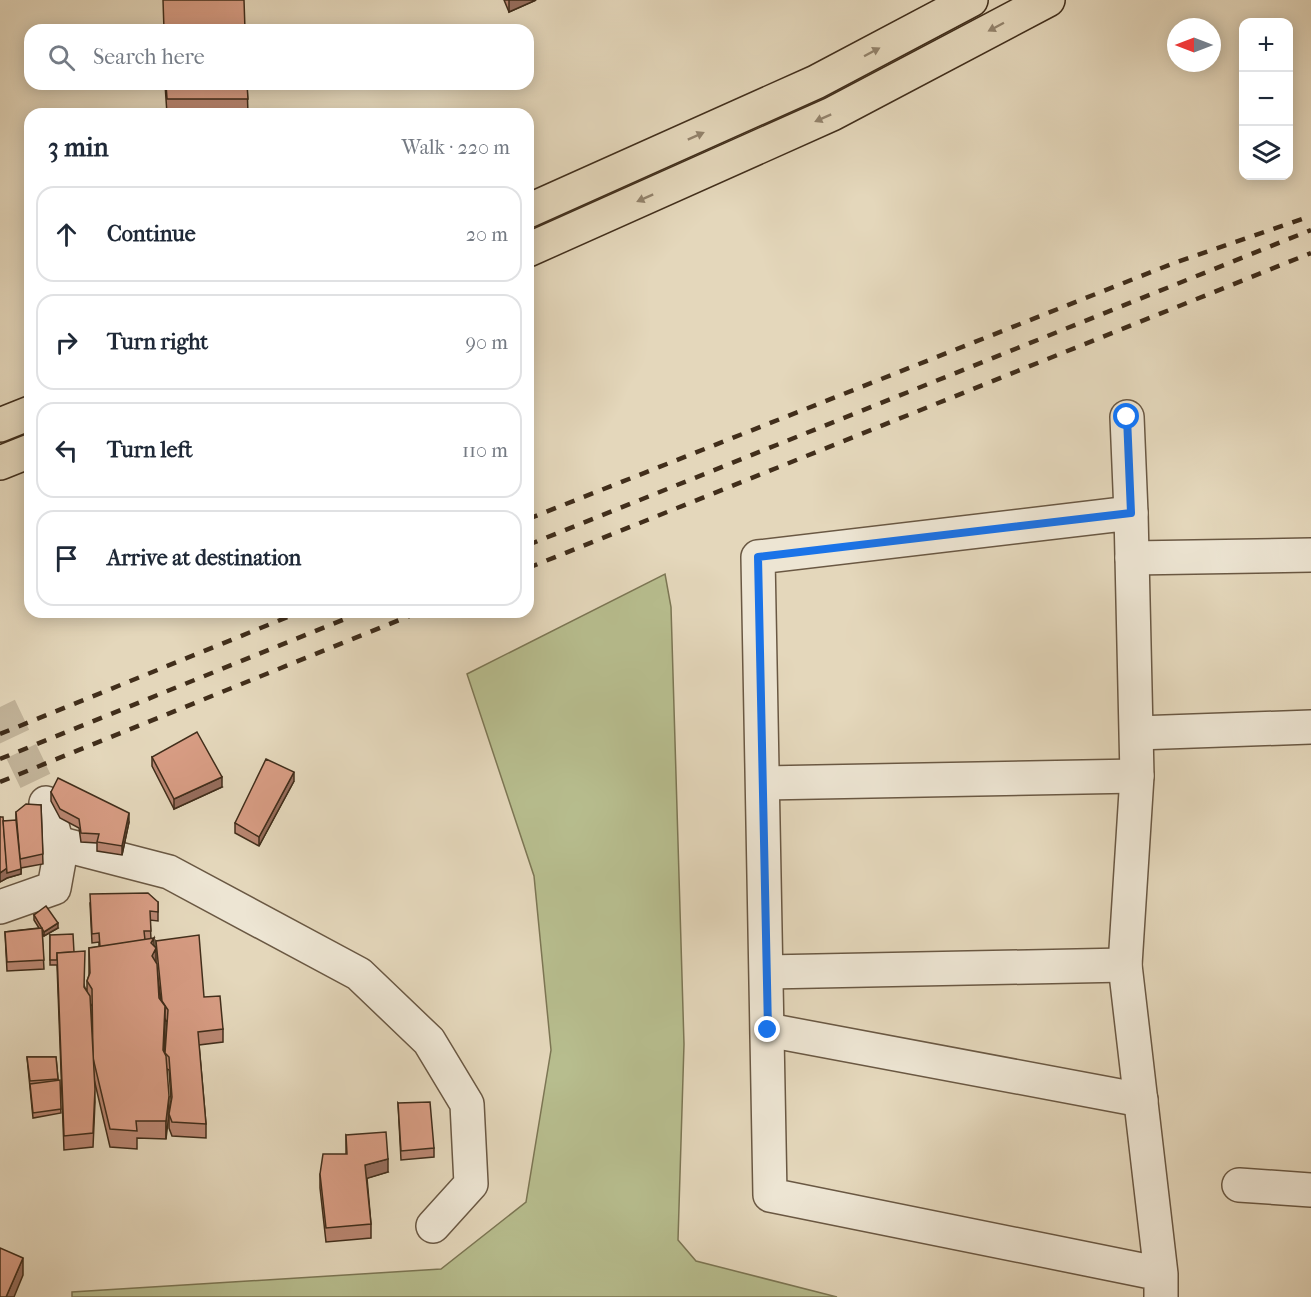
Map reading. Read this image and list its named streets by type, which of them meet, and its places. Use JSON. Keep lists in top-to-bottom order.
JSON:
{
  "north": "left",
  "page": {
    "map_buttons": ["+", "−"],
    "search": "Search here",
    "heading": ["3 min", "Walk · 220 m"],
    "list": [
      ["Continue", "20 m"],
      ["Turn right", "90 m"],
      ["Turn left", "110 m"],
      "Arrive at destination"
    ]
  }
}
